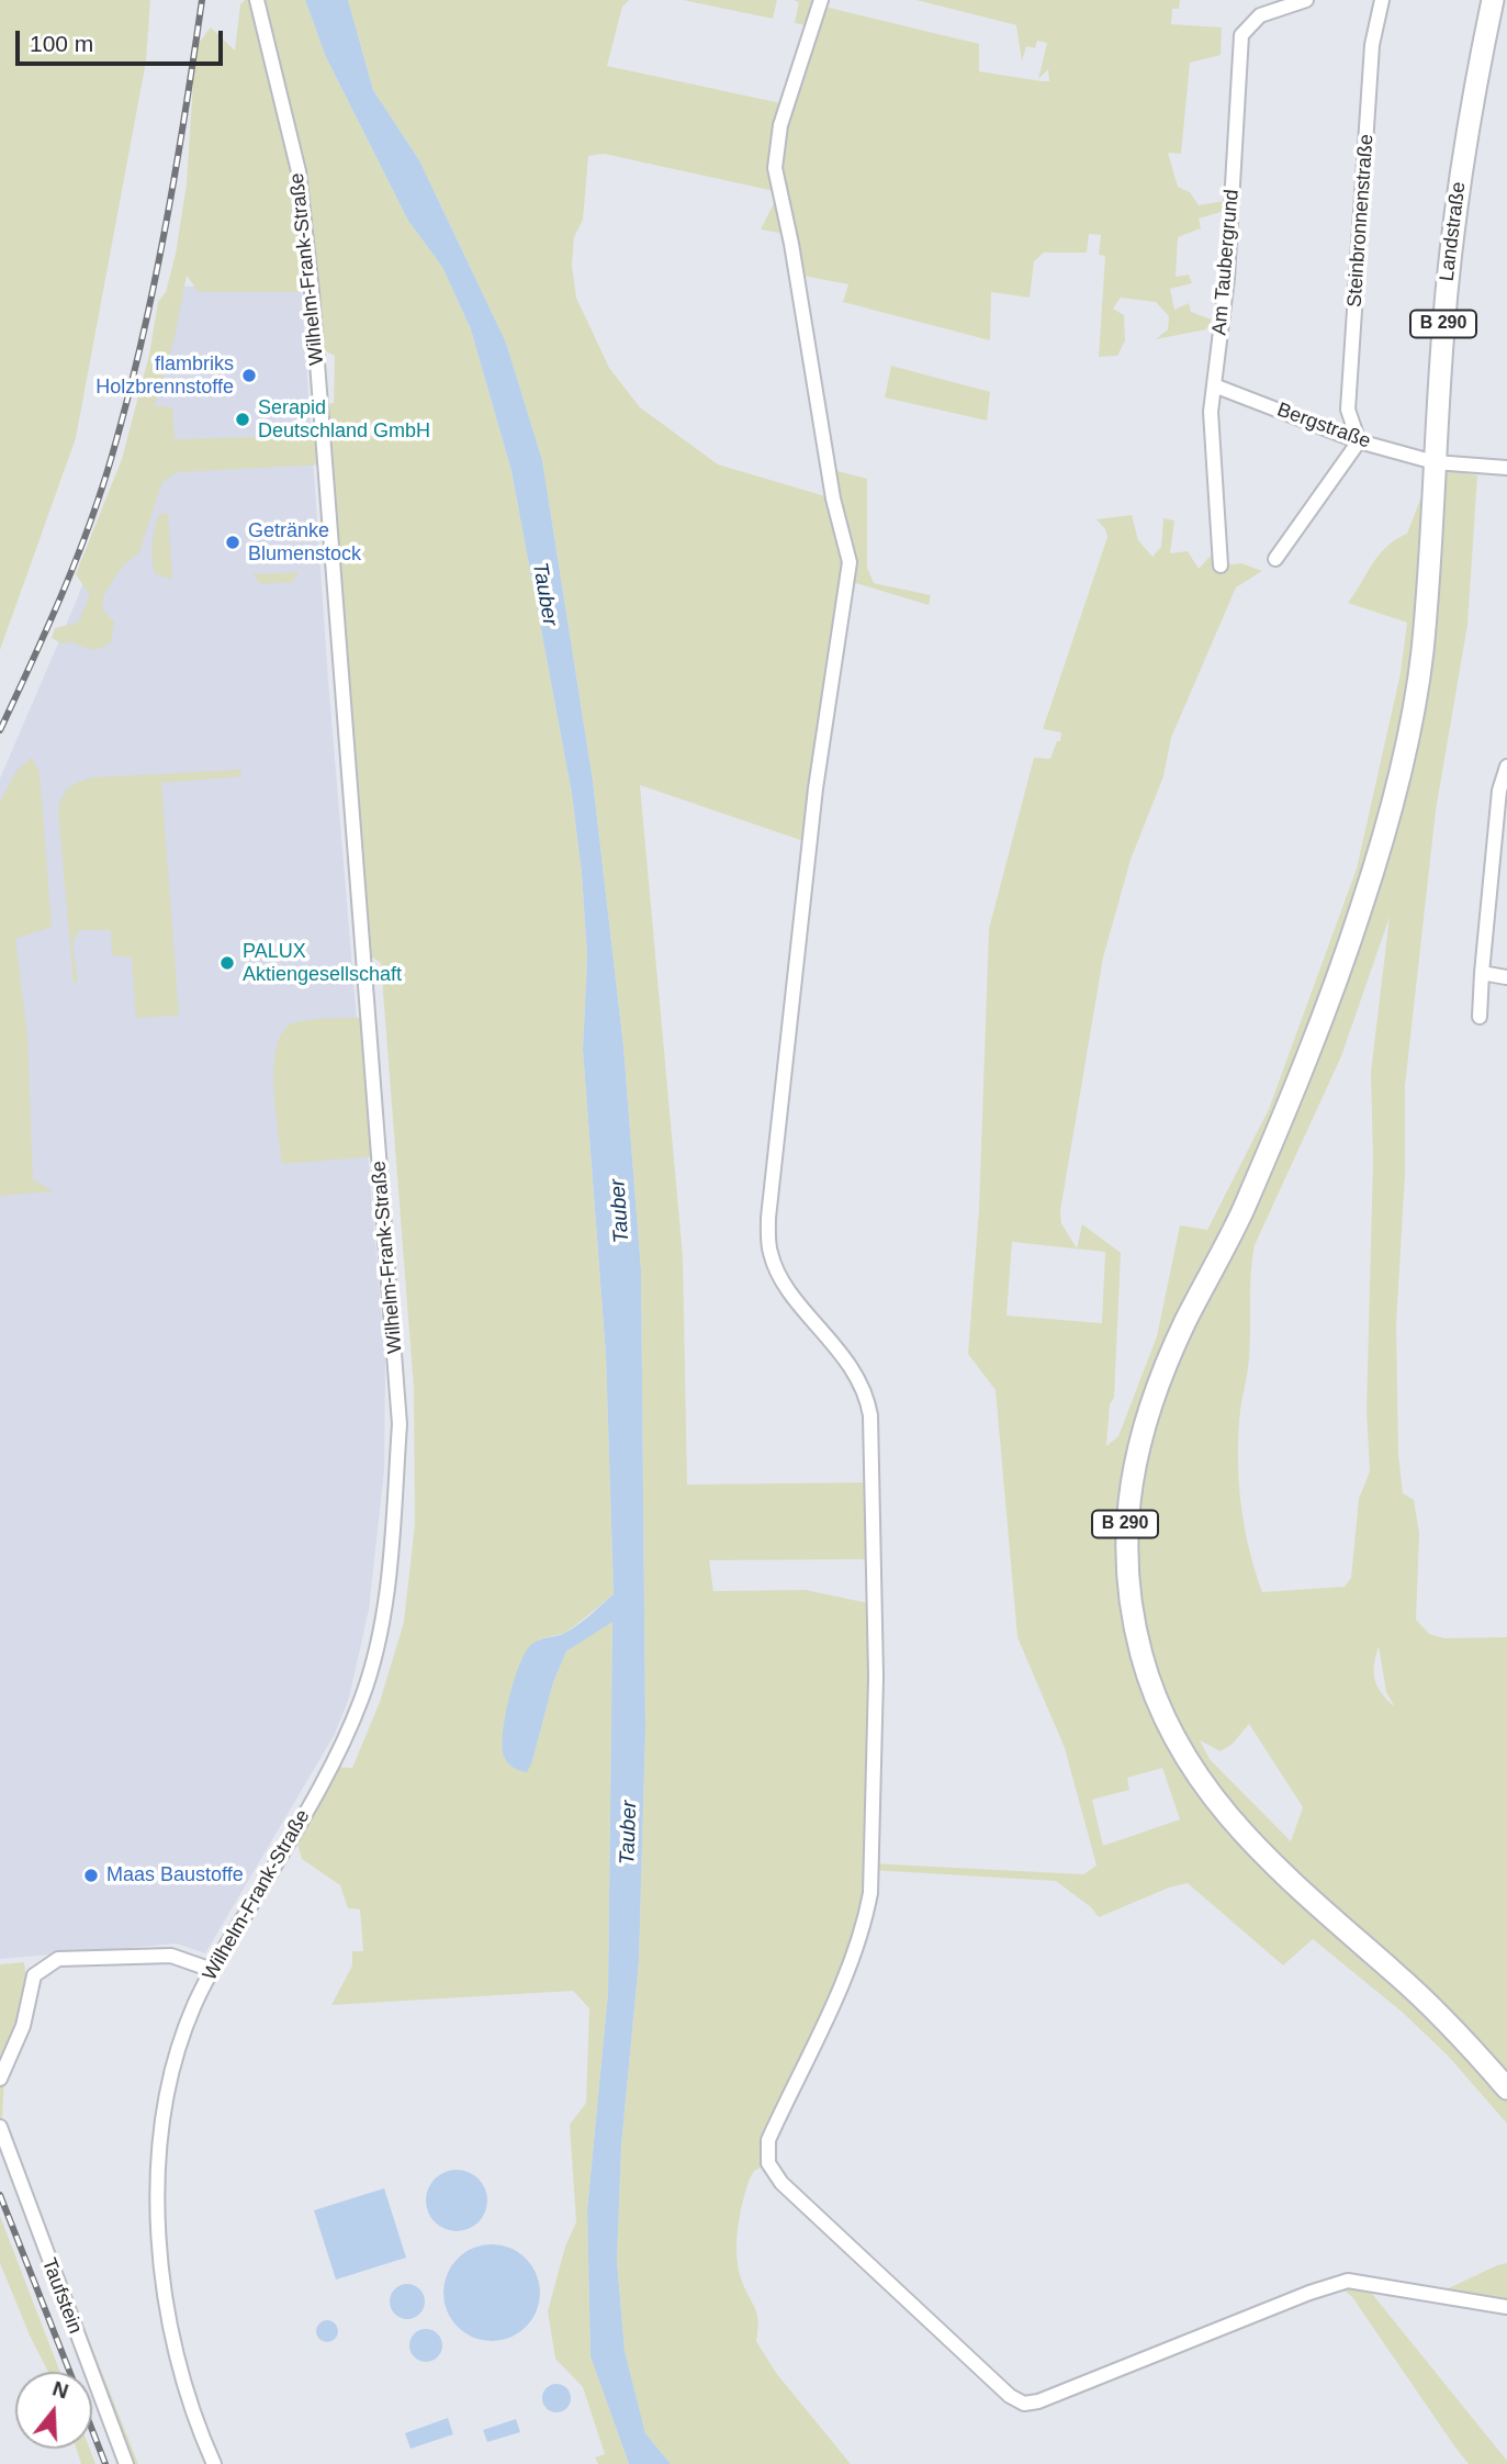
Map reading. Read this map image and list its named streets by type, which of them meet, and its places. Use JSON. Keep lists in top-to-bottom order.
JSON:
{
  "streets": {
    "main road": ["Landstraße", "B 290"],
    "street": [
      "Steinbronnenstraße",
      "Am Taubergrund",
      "Wilhelm-Frank-Straße",
      "Bergstraße",
      "Taufstein"
    ]
  },
  "crossings": [
    ["Steinbronnenstraße", "Bergstraße"],
    ["Landstraße", "Bergstraße"],
    ["Am Taubergrund", "Bergstraße"]
  ],
  "water": ["Tauber"],
  "places": [
    "flambriks Holzbrennstoffe",
    "Serapid Deutschland GmbH",
    "Getränke Blumenstock",
    "PALUX Aktiengesellschaft",
    "Maas Baustoffe"
  ],
  "scale_bar": "100 m",
  "north": "top"
}
